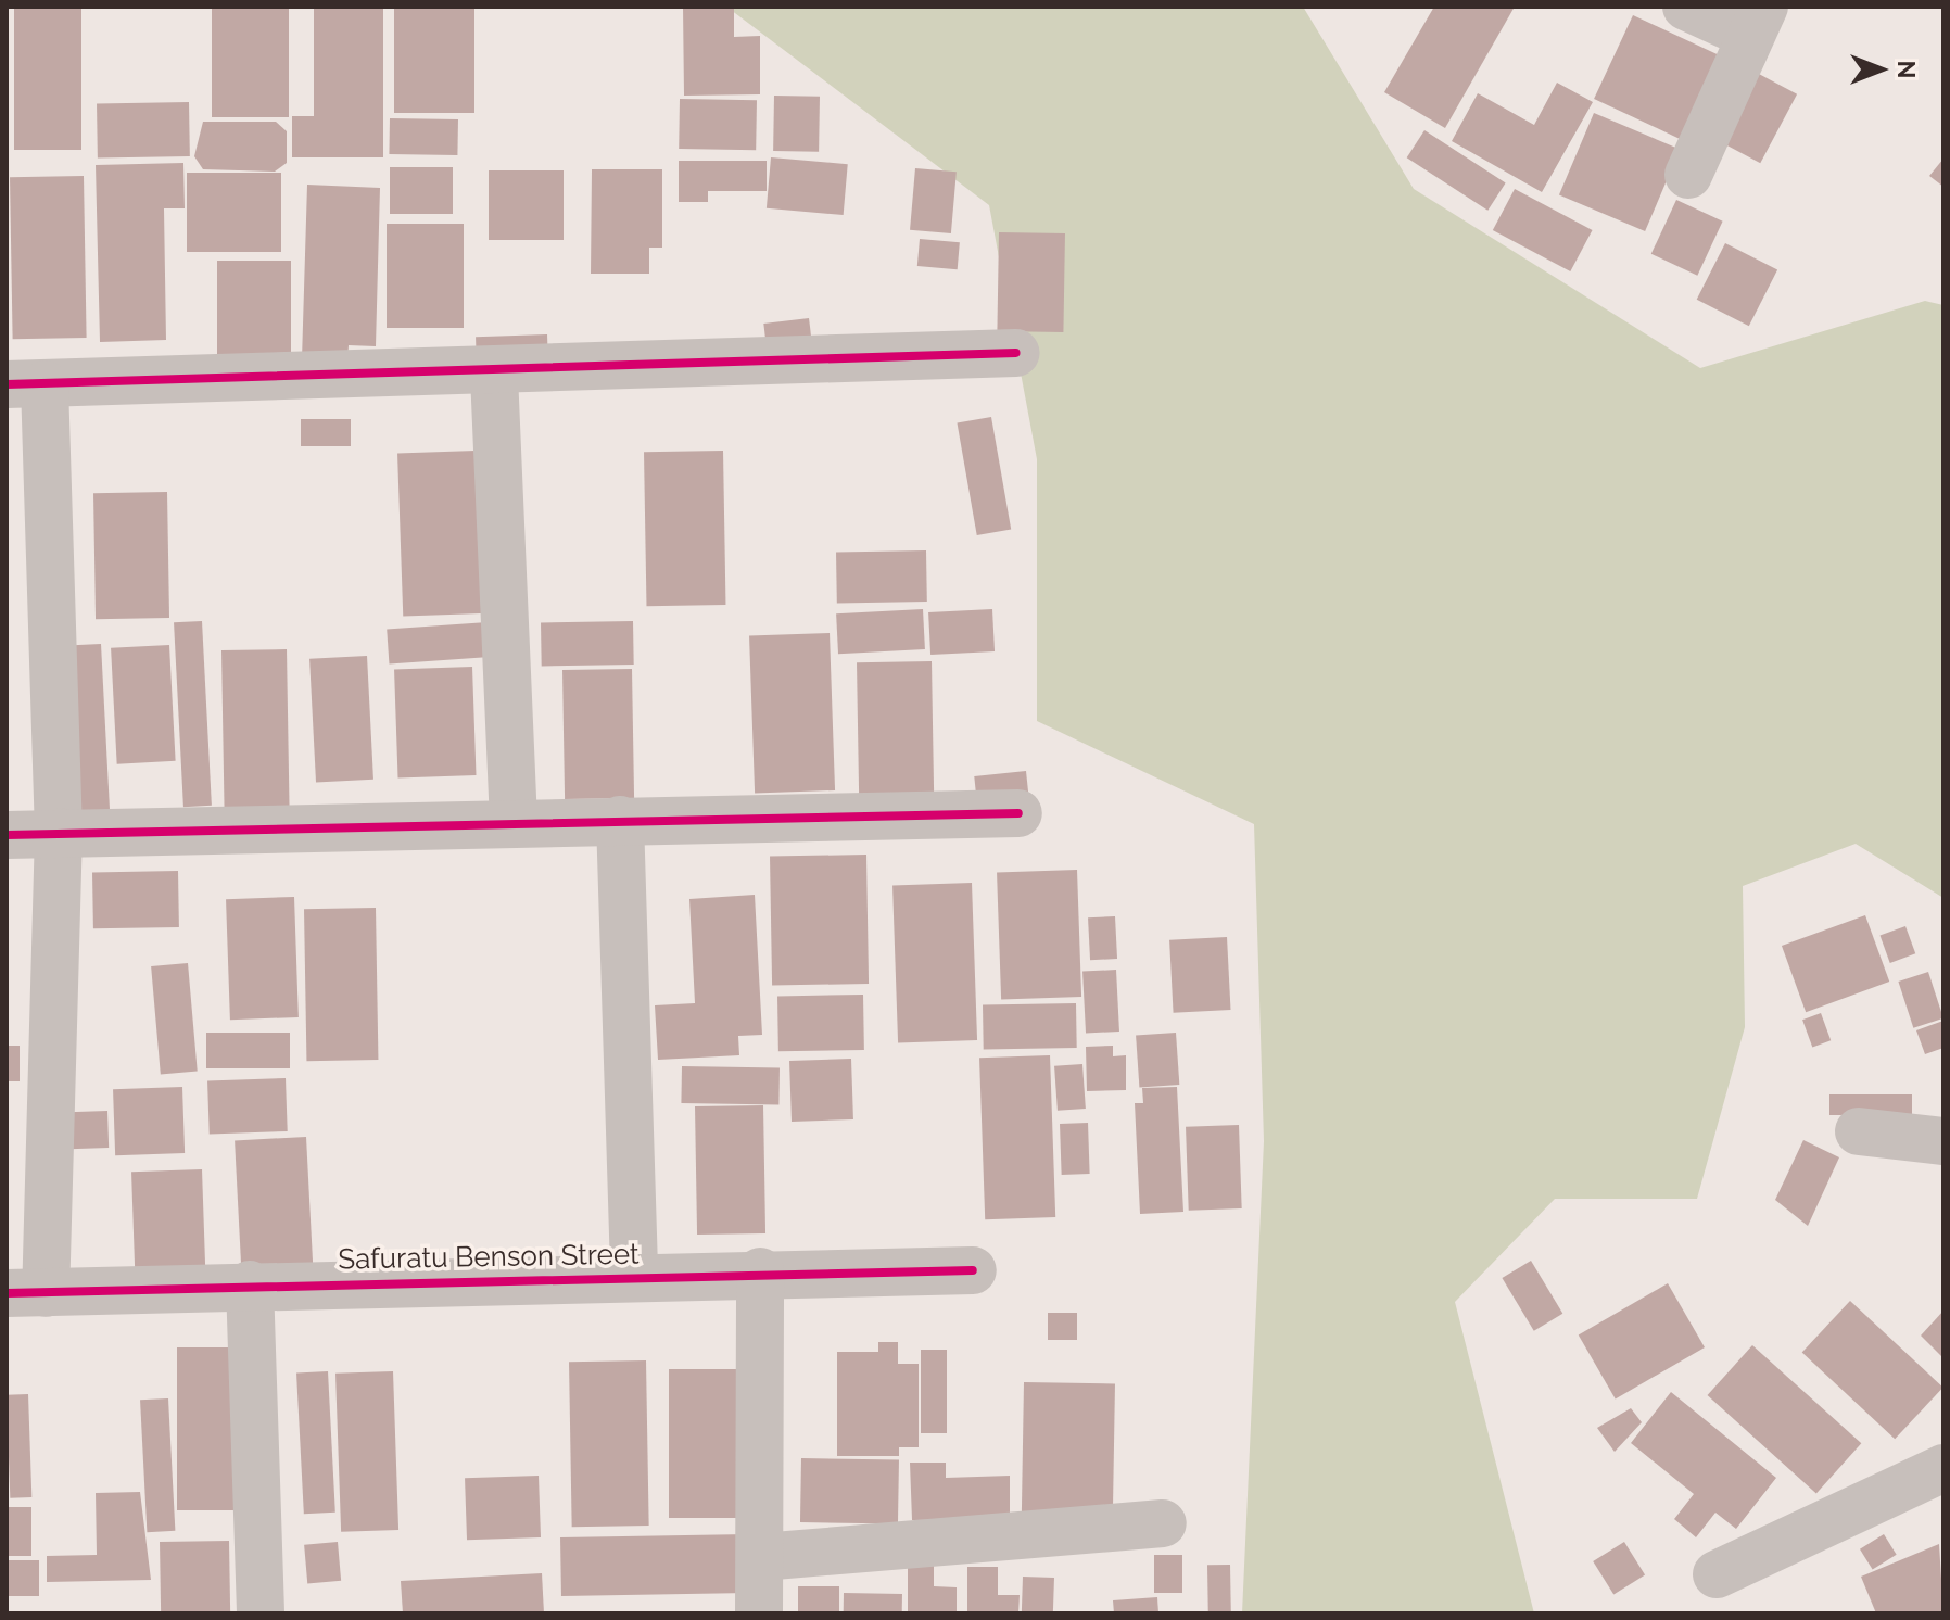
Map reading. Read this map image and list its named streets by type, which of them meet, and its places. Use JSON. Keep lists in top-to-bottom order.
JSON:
{
  "streets": {
    "street": ["Safuratu Benson Street"]
  },
  "north": "right"
}
